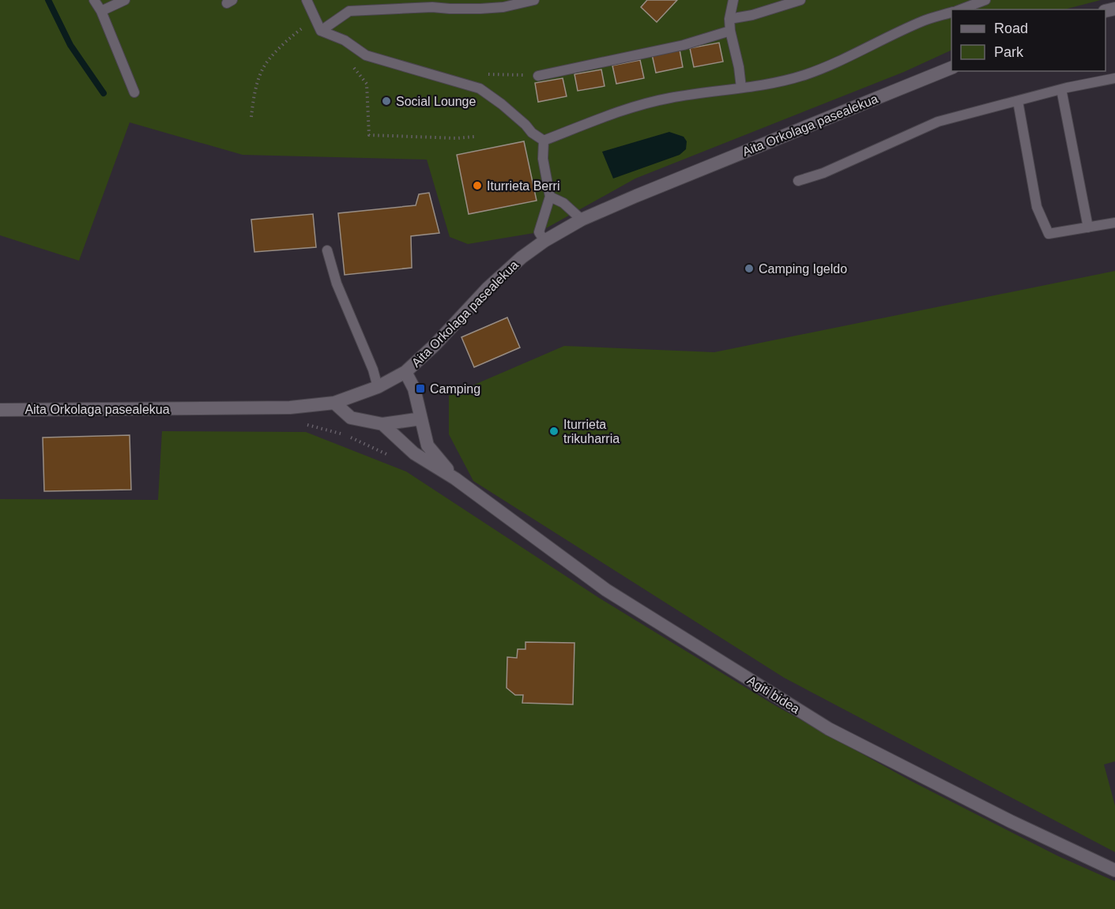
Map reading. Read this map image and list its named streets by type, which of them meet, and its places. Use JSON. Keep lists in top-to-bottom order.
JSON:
{
  "streets": {
    "street": ["Aita Orkolaga pasealekua", "Agiti bidea"]
  },
  "crossings": [
    ["Aita Orkolaga pasealekua", "Agiti bidea"]
  ],
  "places": {
    "other": [
      "Social Lounge",
      "Iturrieta Berri",
      "Camping Igeldo",
      "Iturrieta trikuharria"
    ],
    "transit": ["Camping"]
  },
  "legend": ["Road", "Park"]
}
